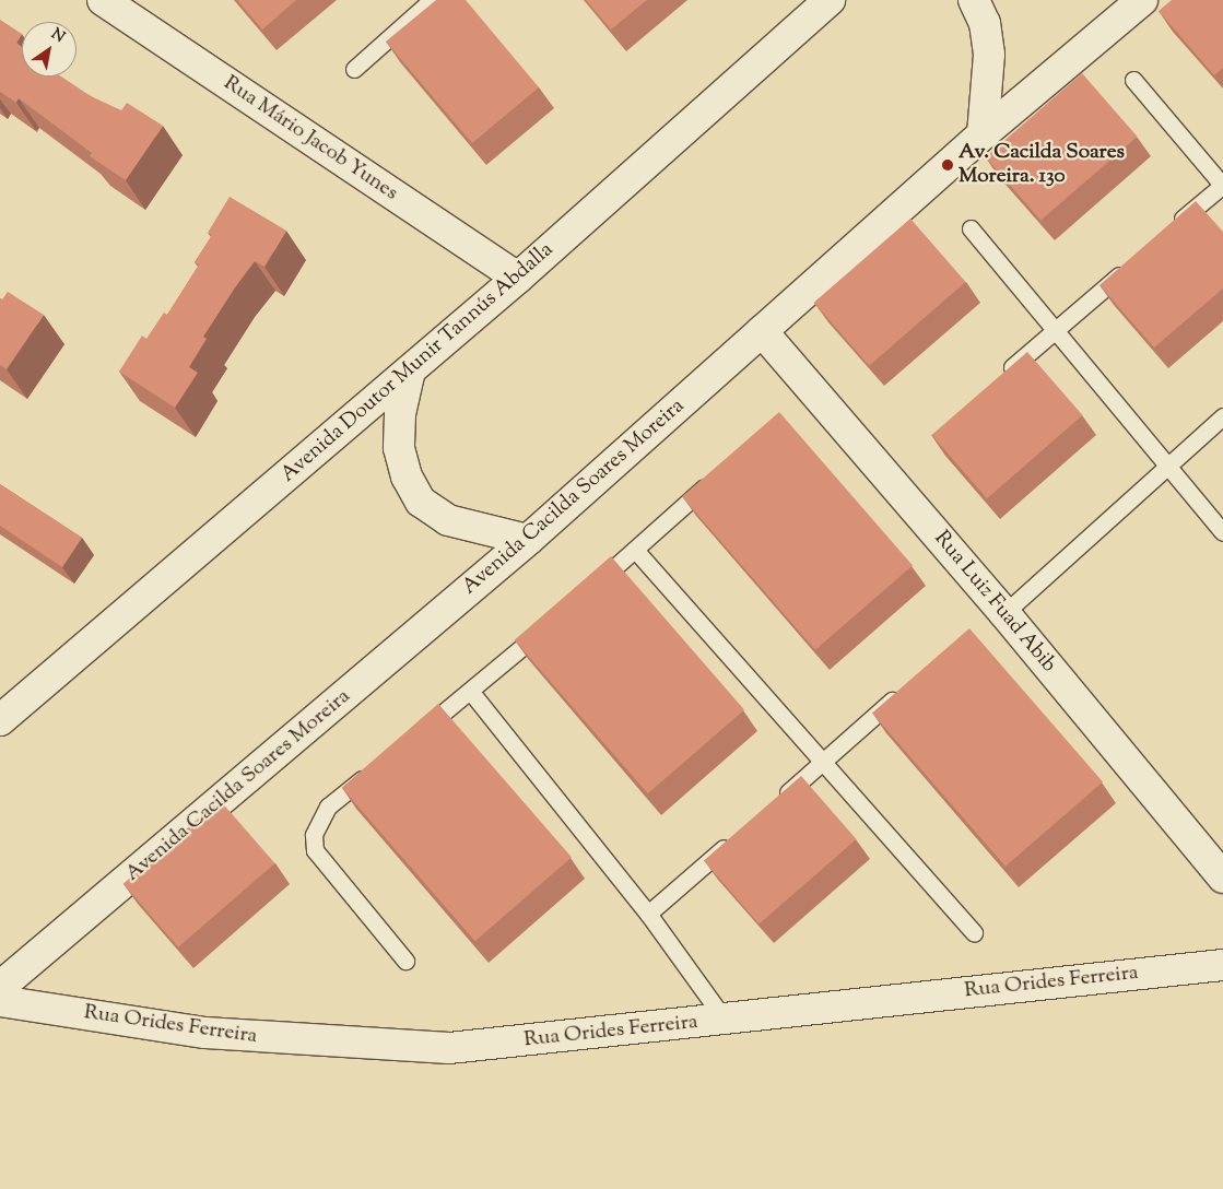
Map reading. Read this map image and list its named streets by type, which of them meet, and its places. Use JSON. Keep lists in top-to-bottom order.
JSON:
{
  "streets": {
    "street": [
      "Rua Mário Jacob Yunes",
      "Avenida Doutor Munir Tannús Abdalla",
      "Avenida Cacilda Soares Moreira",
      "Rua Luiz Fuad Abib",
      "Rua Orides Ferreira"
    ]
  },
  "crossings": [
    ["Rua Mário Jacob Yunes", "Avenida Doutor Munir Tannús Abdalla"],
    ["Avenida Cacilda Soares Moreira", "Rua Luiz Fuad Abib"]
  ],
  "places": ["Av. Cacilda Soares Moreira. 130"],
  "north": "top right"
}
